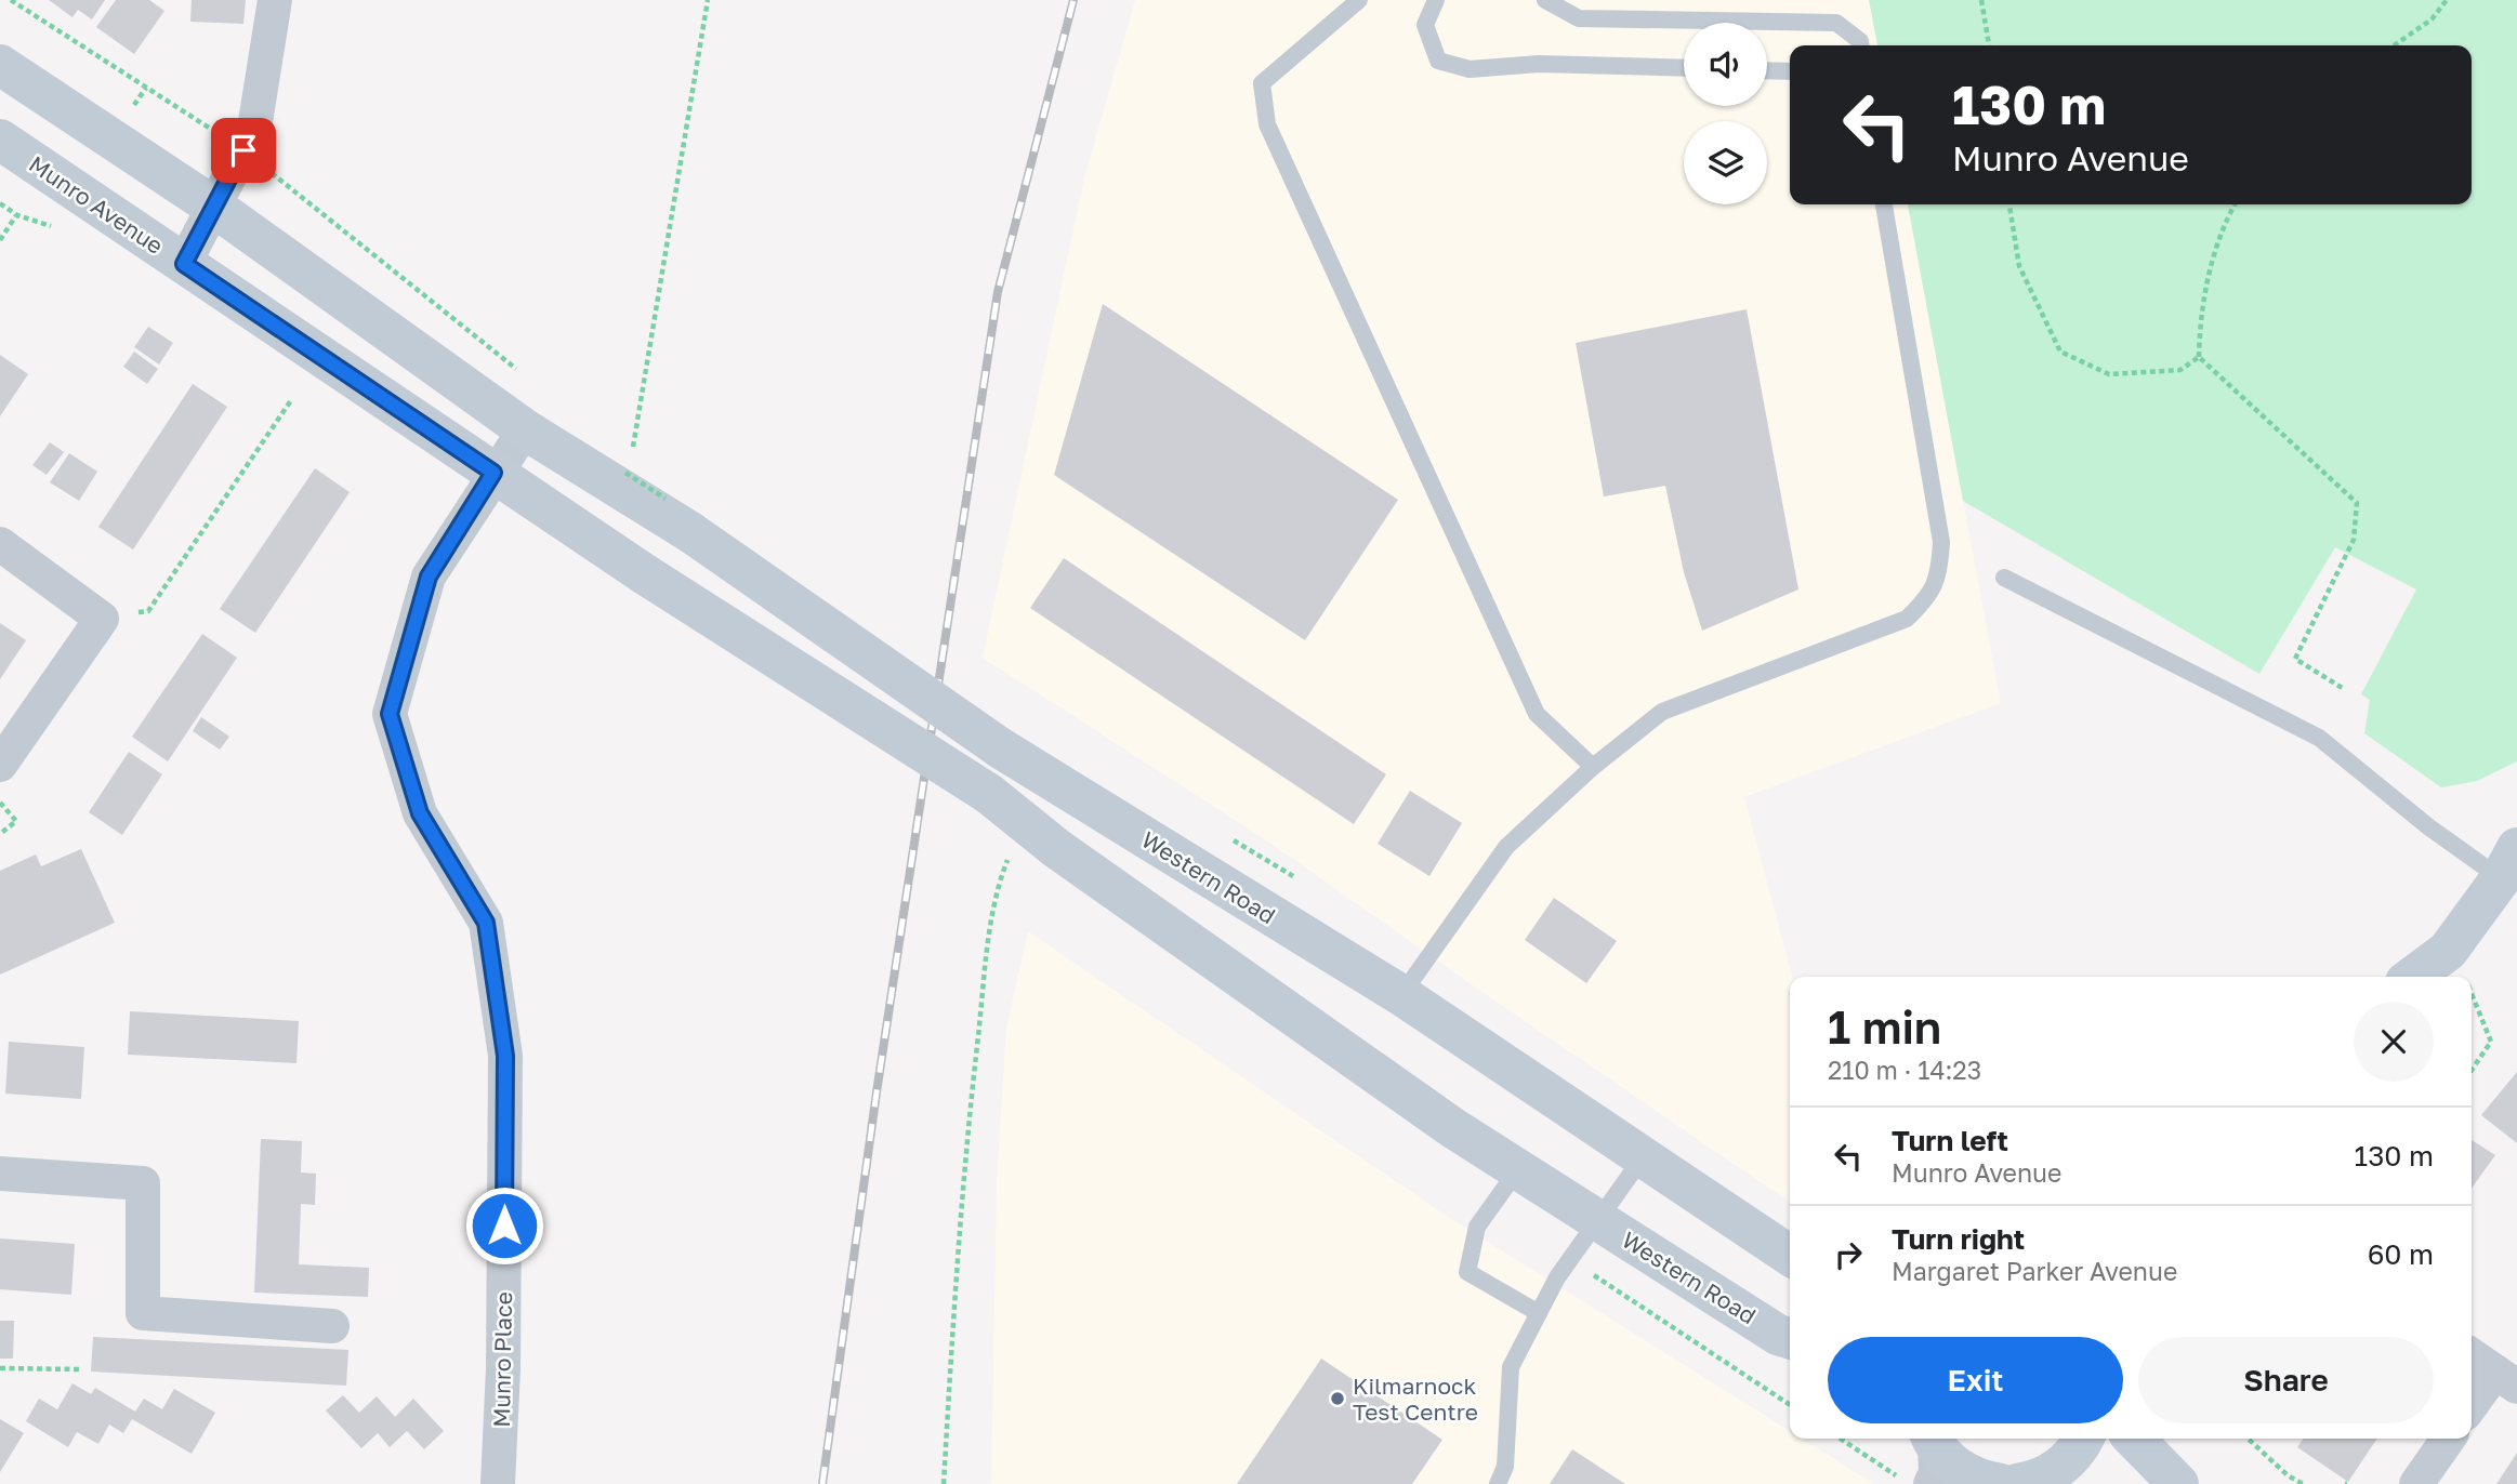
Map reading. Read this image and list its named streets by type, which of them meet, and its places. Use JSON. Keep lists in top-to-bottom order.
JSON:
{
  "streets": {
    "main road": ["Munro Avenue", "Western Road"],
    "street": ["Munro Place"]
  },
  "crossings": [
    ["Munro Avenue", "Western Road"],
    ["Munro Avenue", "Munro Place"]
  ],
  "places": ["Kilmarnock Test Centre"],
  "page": {
    "turn": ["130 m", "Munro Avenue"],
    "heading": ["1 min", "210 m · 14:23"],
    "list": [
      {
        "name": "Turn left",
        "note": "Munro Avenue",
        "value": "130 m"
      },
      {
        "name": "Turn right",
        "note": "Margaret Parker Avenue",
        "value": "60 m"
      }
    ],
    "buttons": ["Exit", "Share"]
  }
}
